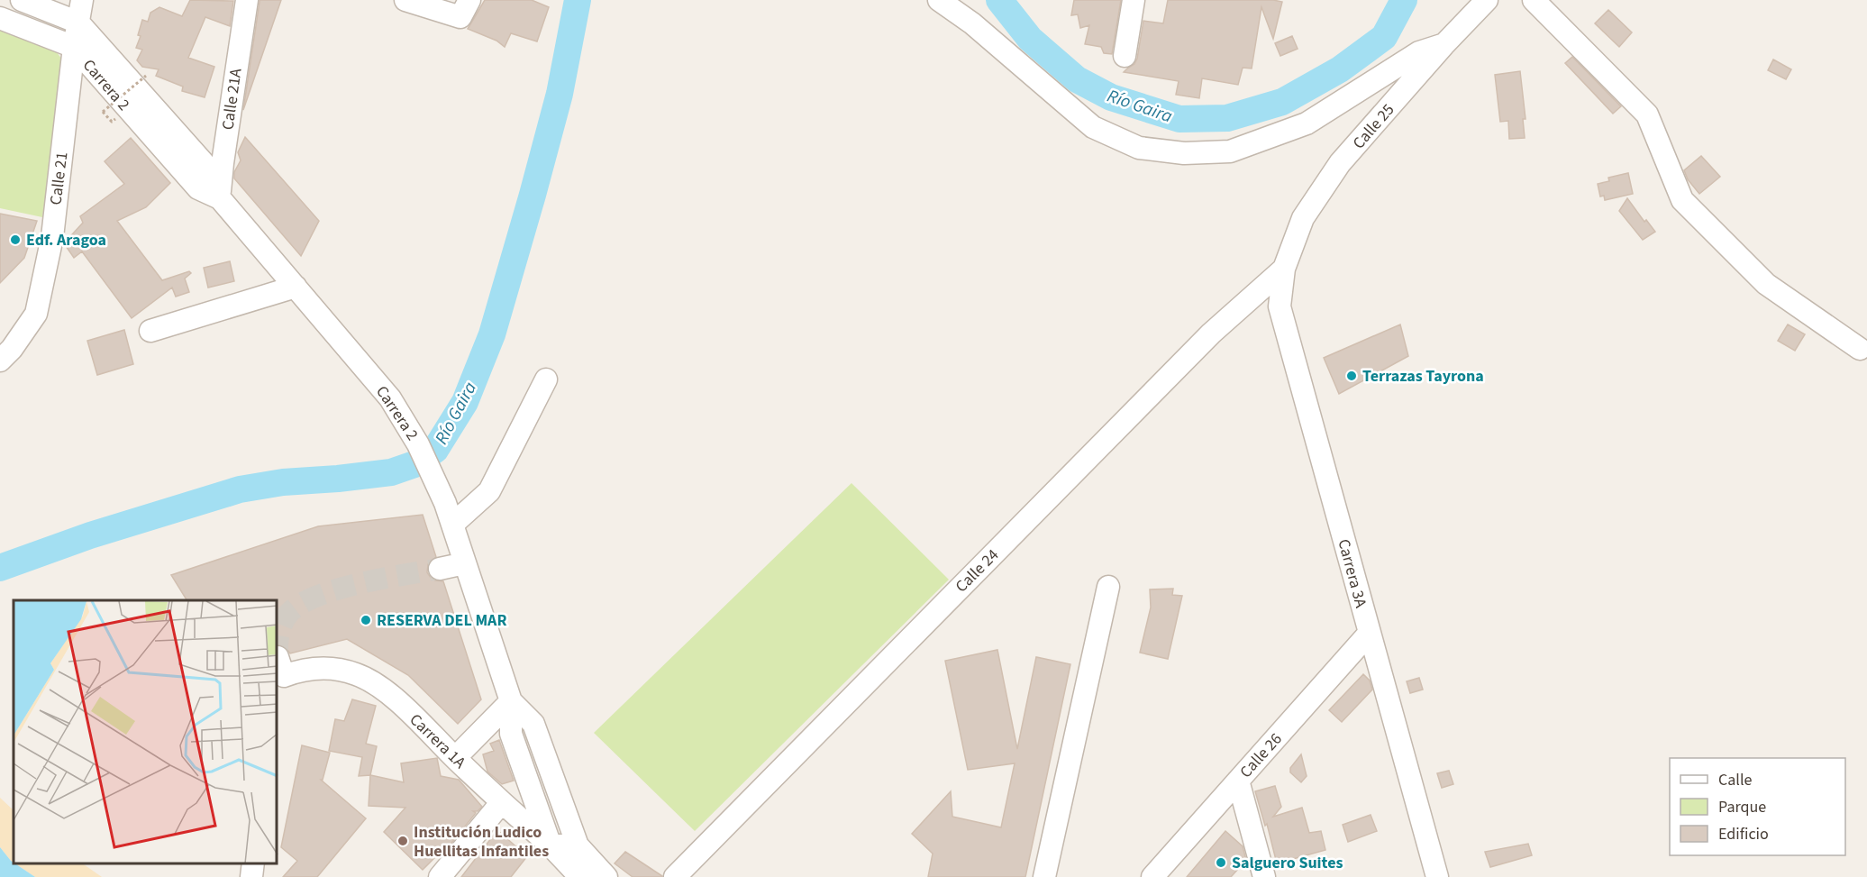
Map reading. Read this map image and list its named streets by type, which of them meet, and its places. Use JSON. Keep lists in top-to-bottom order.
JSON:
{
  "streets": {
    "street": [
      "Carrera 2",
      "Calle 21A",
      "Calle 25",
      "Calle 21",
      "Calle 24",
      "Carrera 3A",
      "Carrera 1A",
      "Calle 26"
    ]
  },
  "crossings": [
    ["Carrera 2", "Calle 21A"],
    ["Carrera 2", "Calle 21"],
    ["Carrera 2", "Carrera 1A"],
    ["Calle 25", "Calle 24"],
    ["Calle 25", "Carrera 3A"],
    ["Calle 24", "Carrera 3A"],
    ["Carrera 3A", "Calle 26"]
  ],
  "water": ["Río Gaira"],
  "places": [
    "Edf. Aragoa",
    "Terrazas Tayrona",
    "RESERVA DEL MAR",
    "Institución Ludico Huellitas Infantiles",
    "Salguero Suites"
  ],
  "legend": ["Calle", "Parque", "Edificio"]
}
